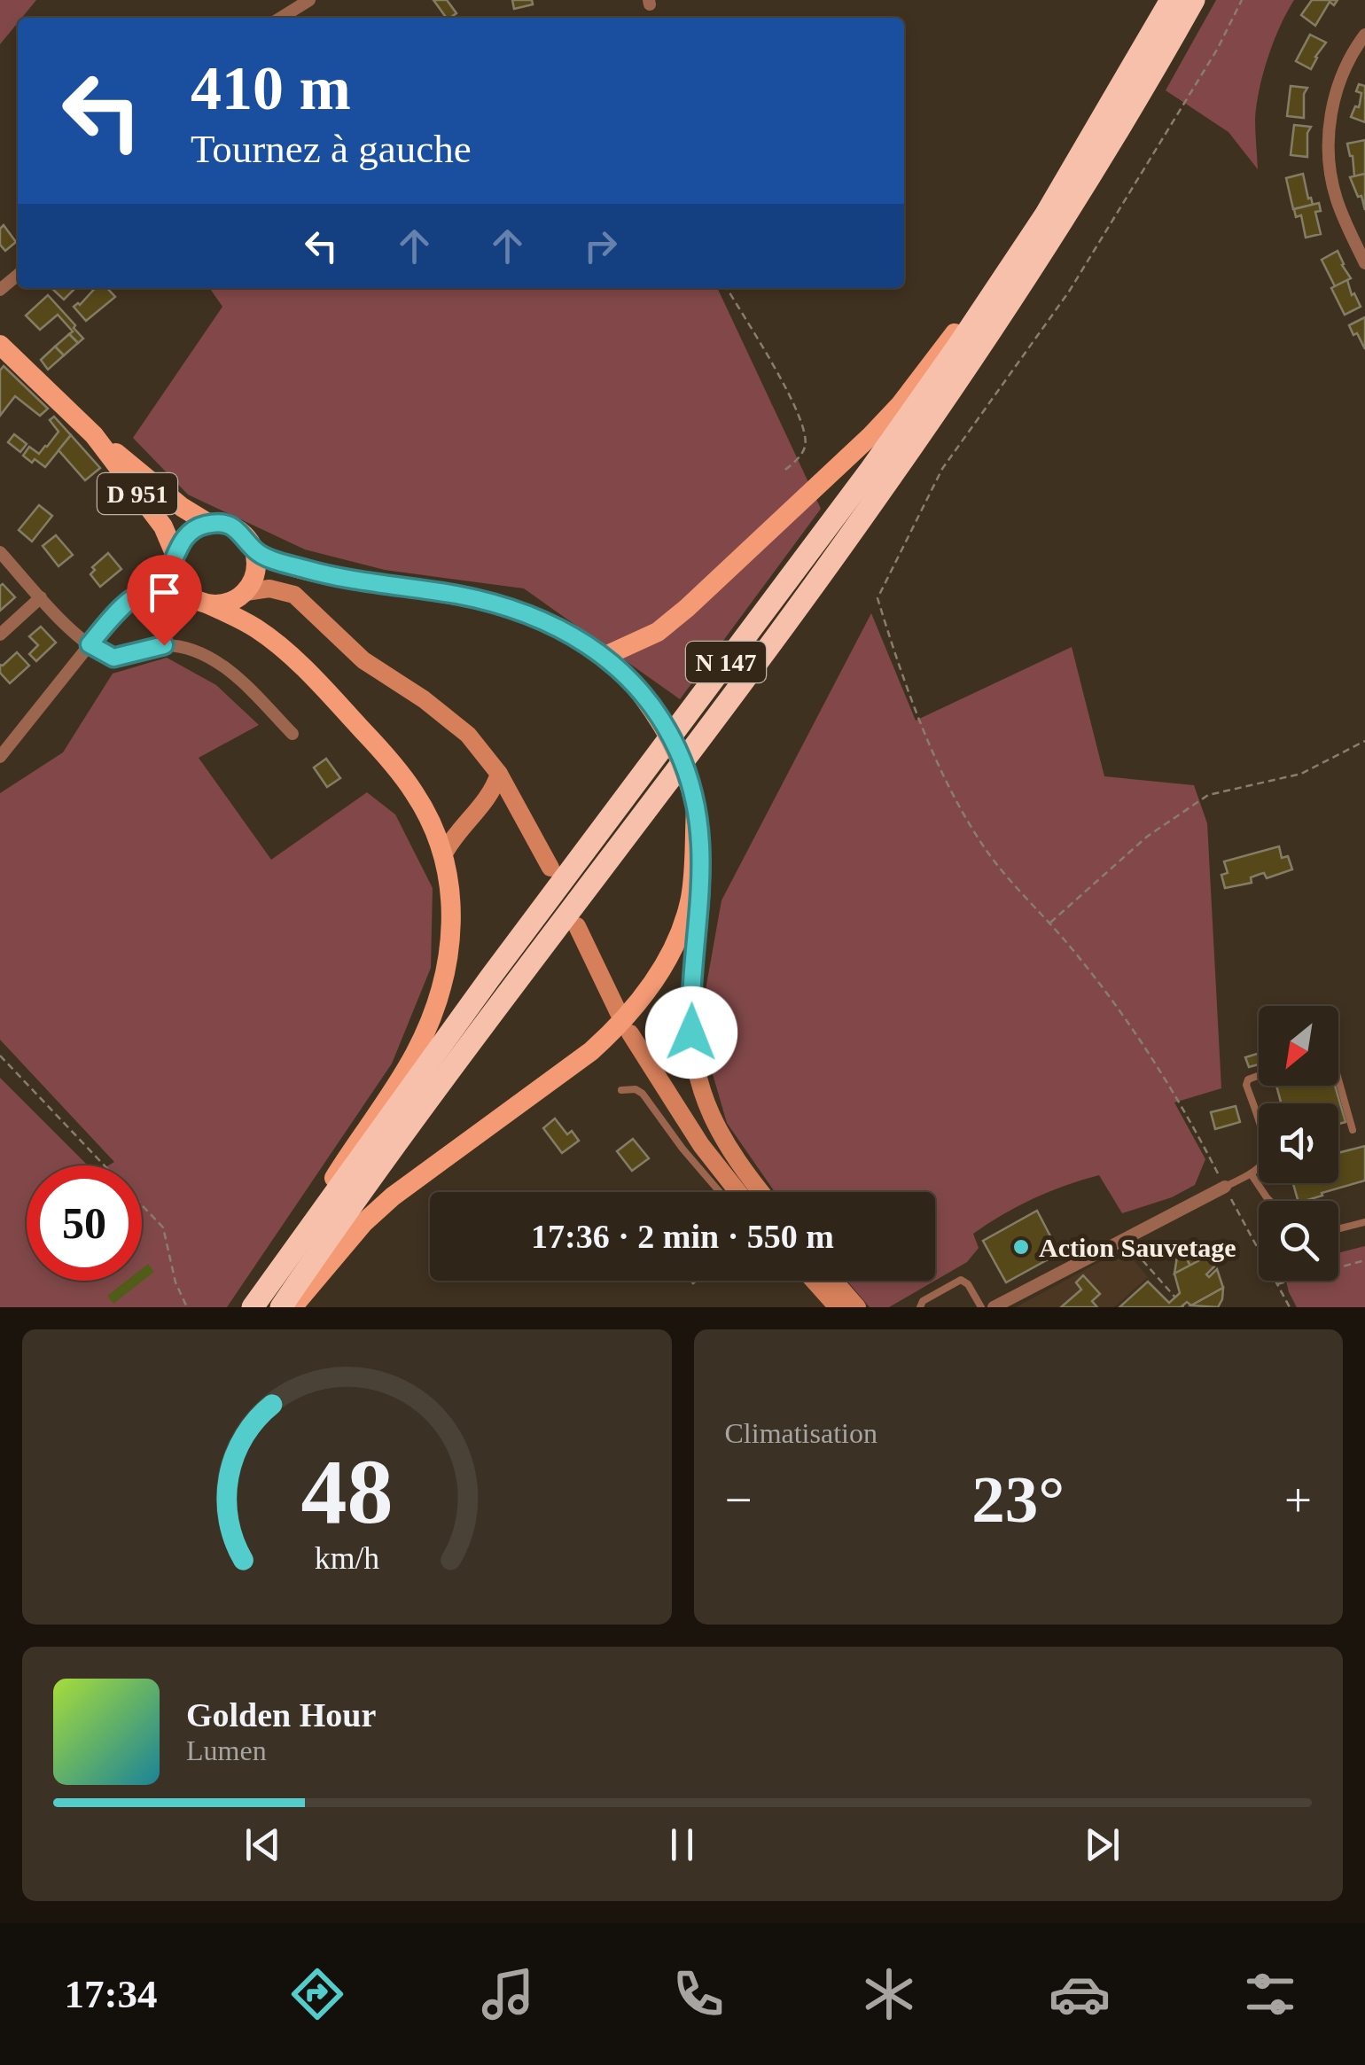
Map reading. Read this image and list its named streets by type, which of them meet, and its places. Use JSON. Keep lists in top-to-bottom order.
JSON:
{
  "streets": {
    "highway": ["N 147"],
    "main road": ["D 951"]
  },
  "places": ["Action Sauvetage"],
  "north": "bottom left",
  "page": {
    "turn": ["410 m", "Tournez à gauche"],
    "limit": "50",
    "trip": "17:36 · 2 min · 550 m",
    "tile": "Climatisation",
    "heat": ["−", "23°", "+"],
    "song": ["Golden Hour", "Lumen"],
    "tabs": "17:34",
    "gauge": ["48", "km/h"]
  }
}
